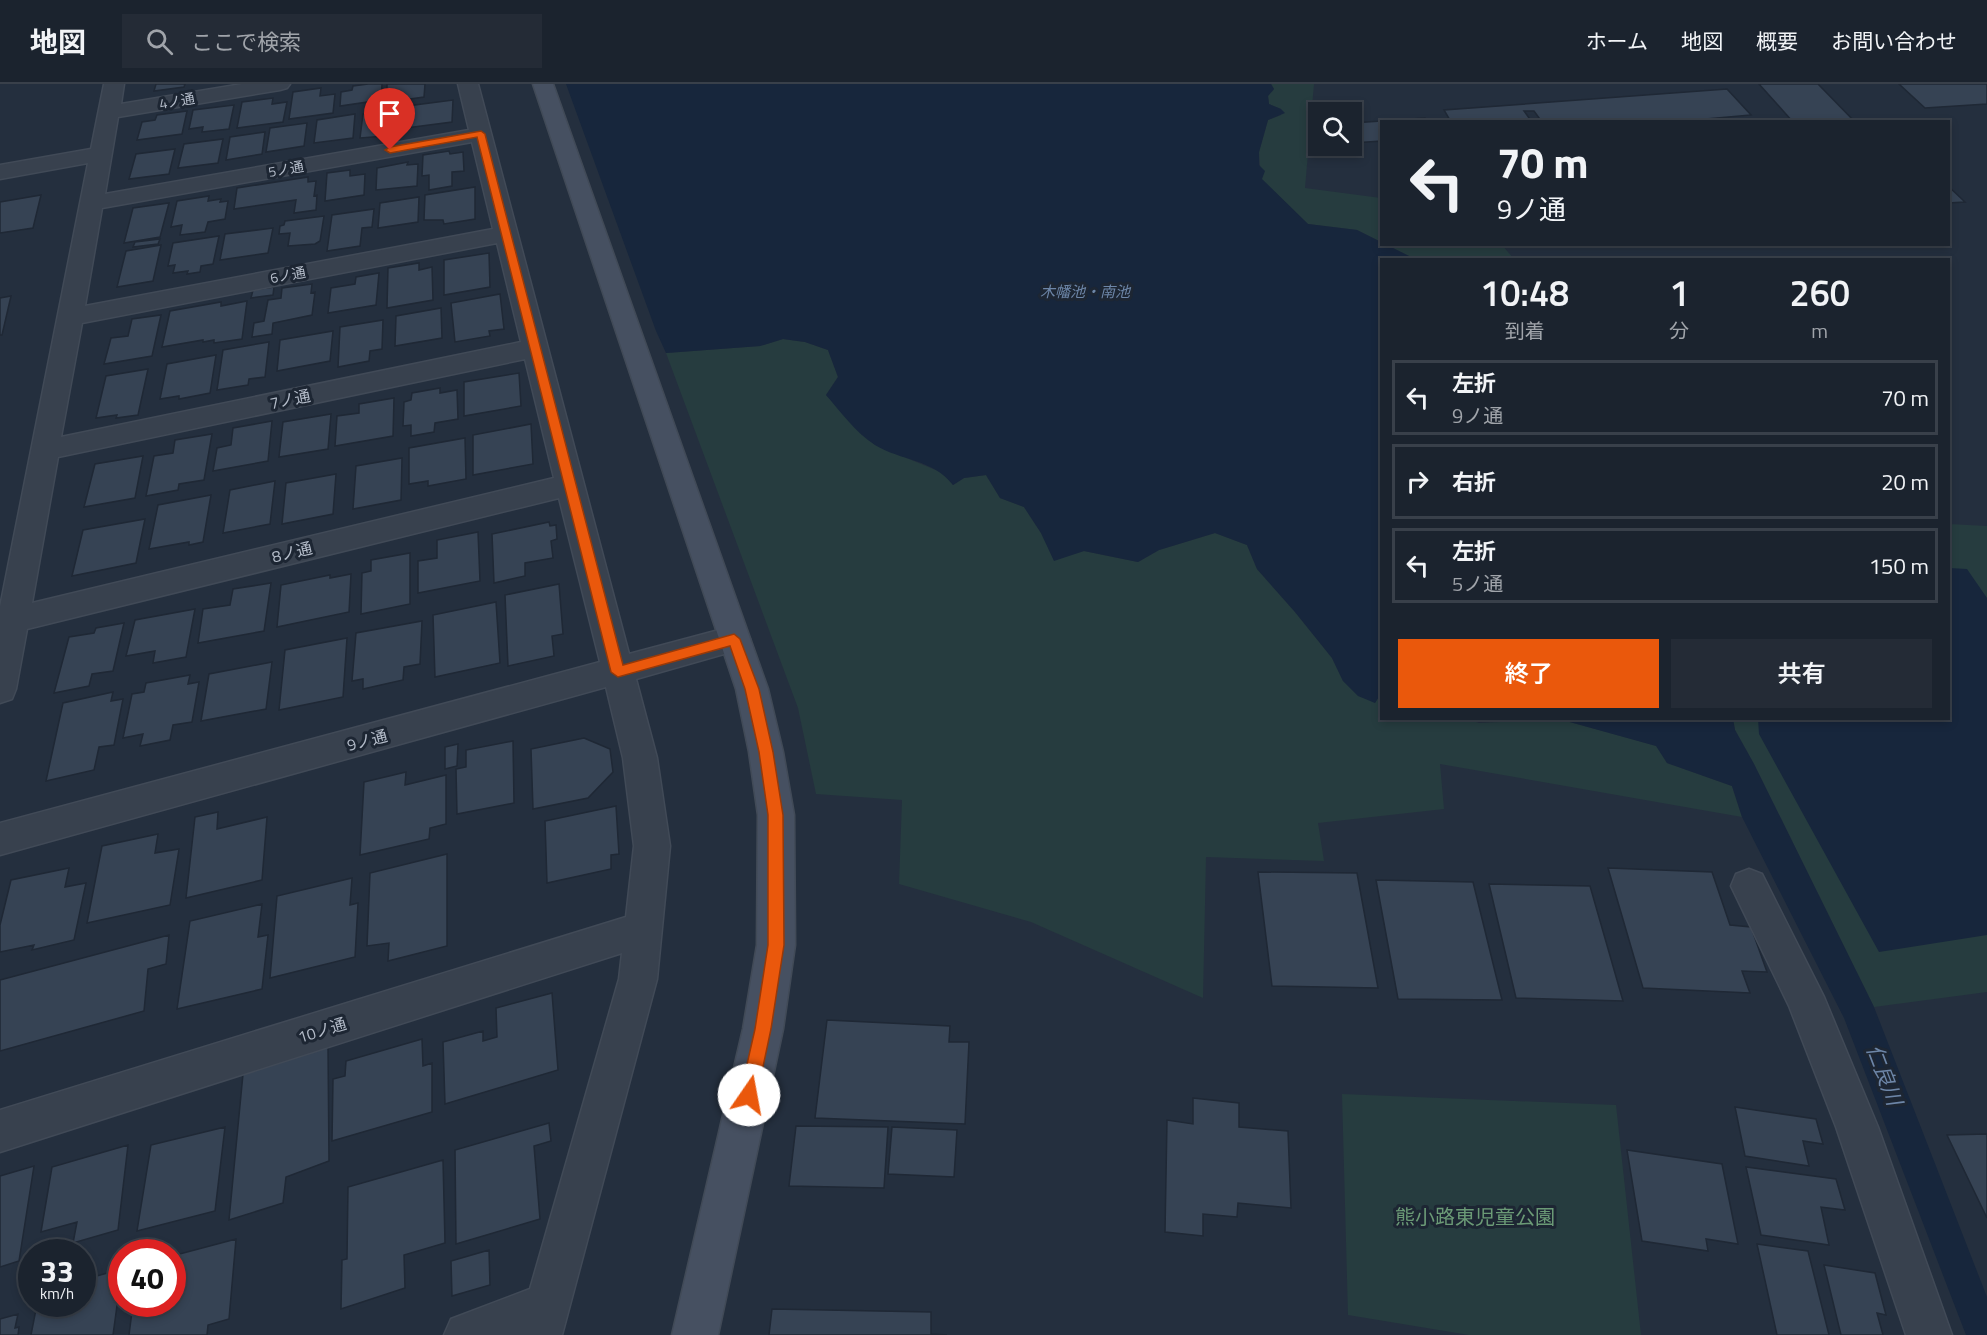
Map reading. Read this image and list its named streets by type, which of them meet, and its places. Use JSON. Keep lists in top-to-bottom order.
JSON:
{
  "streets": {
    "street": [
      "4ノ通",
      "5ノ通",
      "6ノ通",
      "7ノ通",
      "8ノ通",
      "9ノ通",
      "10ノ通"
    ]
  },
  "water": ["木幡池・南池", "仁良川"],
  "parks": ["熊小路東児童公園"],
  "page": {
    "header": "地図",
    "search": "ここで検索",
    "nav": [
      "ホーム",
      "地図",
      "概要",
      "お問い合わせ"
    ],
    "turn": ["70 m", "9ノ通"],
    "eta": [
      "10:48",
      "到着",
      "1",
      "分",
      "260",
      "m"
    ],
    "list": [
      {
        "name": "左折",
        "note": "9ノ通",
        "value": "70 m"
      },
      {
        "name": "右折",
        "value": "20 m"
      },
      {
        "name": "左折",
        "note": "5ノ通",
        "value": "150 m"
      }
    ],
    "buttons": ["終了", "共有"],
    "speed": "33 km/h",
    "limit": "40"
  }
}
